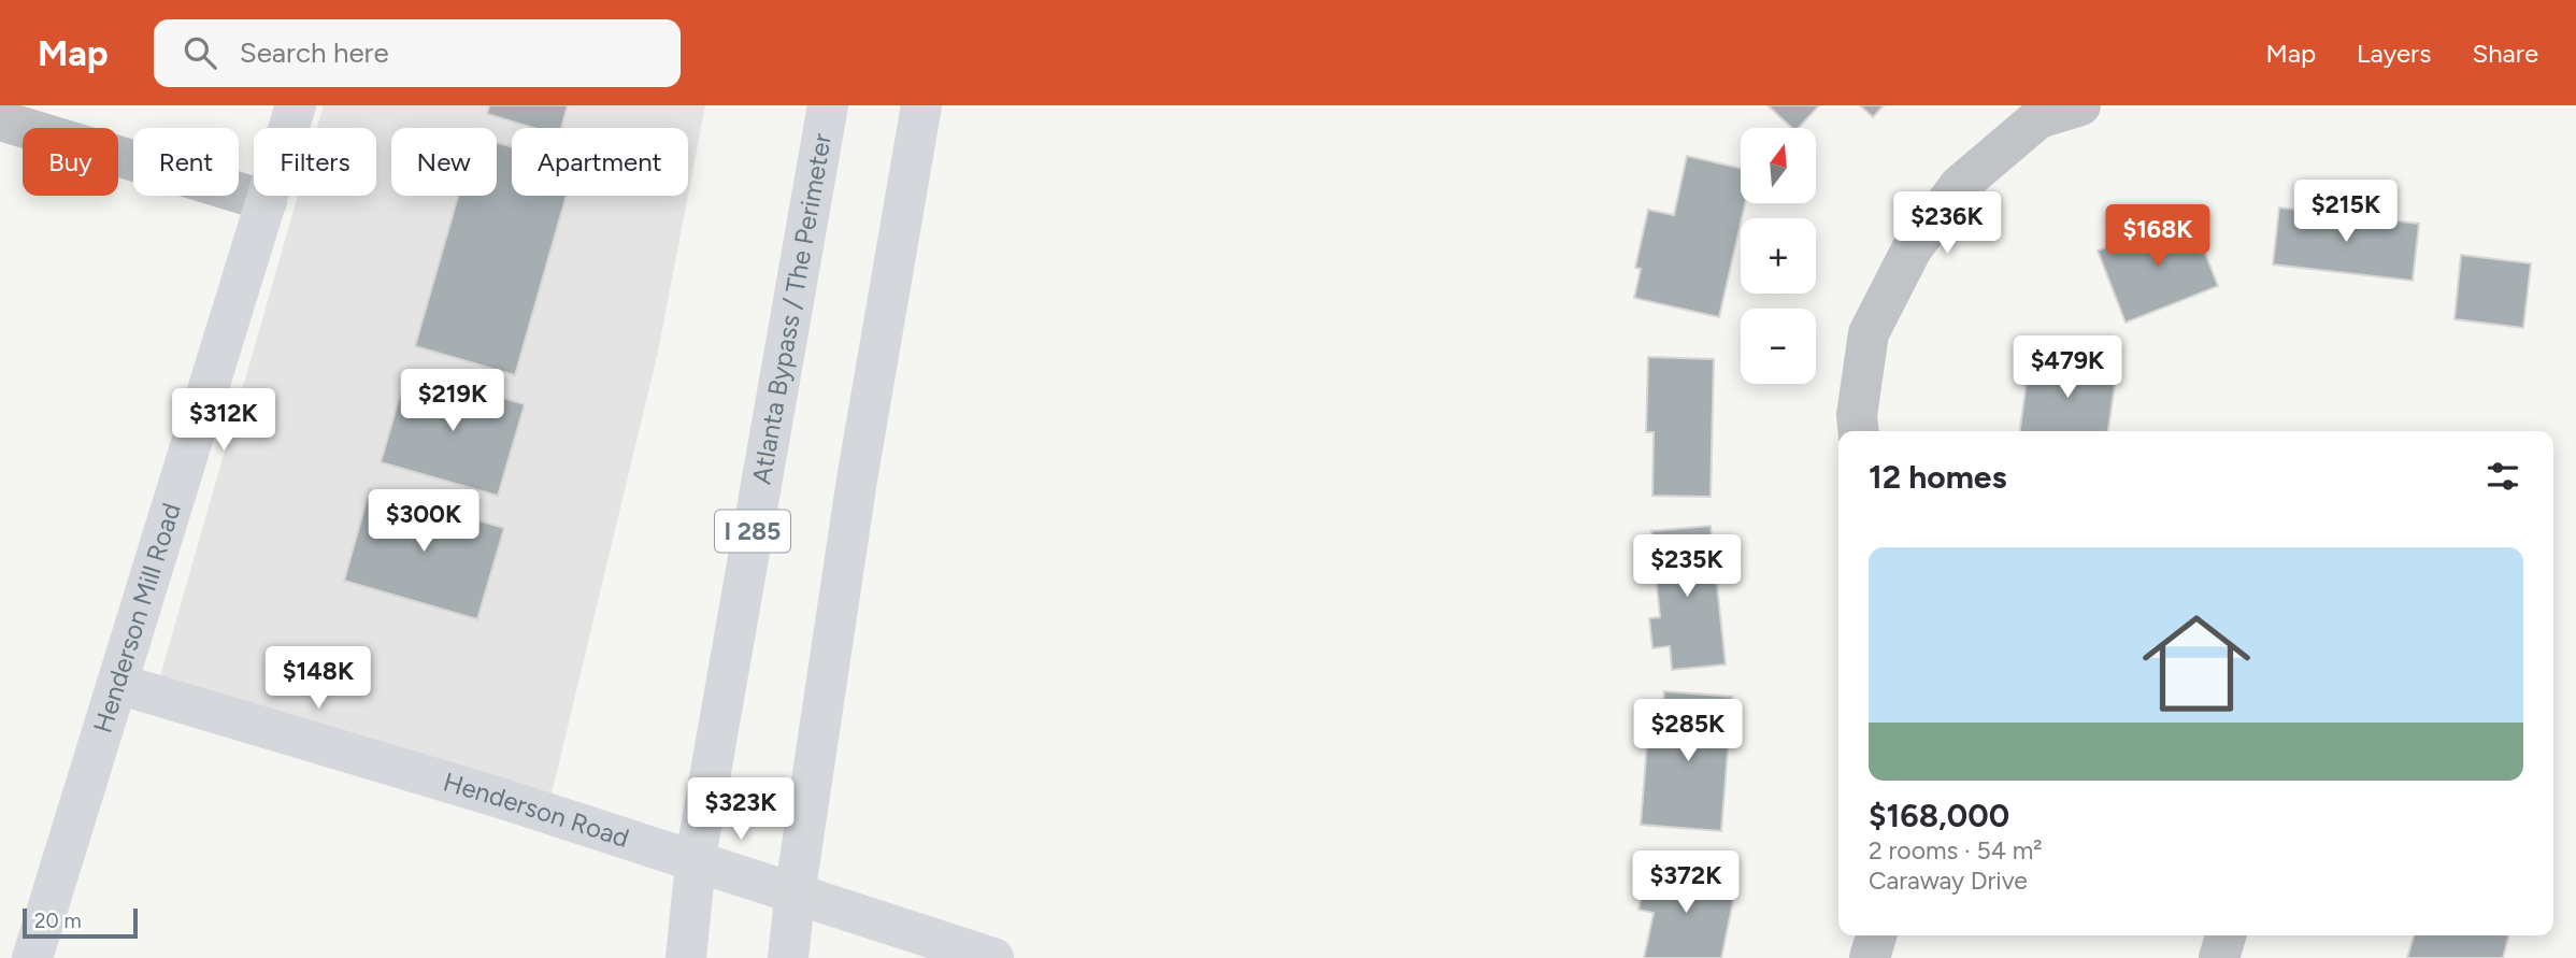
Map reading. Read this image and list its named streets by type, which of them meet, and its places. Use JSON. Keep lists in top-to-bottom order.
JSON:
{
  "streets": {
    "main road": [
      "Atlanta Bypass / The Perimeter",
      "I 285",
      "Henderson Mill Road",
      "Henderson Road"
    ]
  },
  "crossings": [
    ["Henderson Mill Road", "Henderson Road"]
  ],
  "scale_bar": "20 m",
  "north": "top",
  "page": {
    "header": "Map",
    "search": "Search here",
    "nav": ["Map", "Layers", "Share"],
    "map_buttons": ["+", "−"],
    "chip": [
      "Buy",
      "Rent",
      "Filters",
      "New",
      "Apartment"
    ],
    "price": [
      "$215K",
      "$236K",
      "$168K",
      "$479K",
      "$219K",
      "$312K",
      "$300K",
      "$235K",
      "$148K",
      "$285K",
      "$323K",
      "$372K"
    ],
    "heading": "12 homes",
    "list": [
      {
        "name": "$168,000",
        "note": "2 rooms · 54 m² · Caraway Drive"
      }
    ],
    "scale": "20 m"
  }
}
